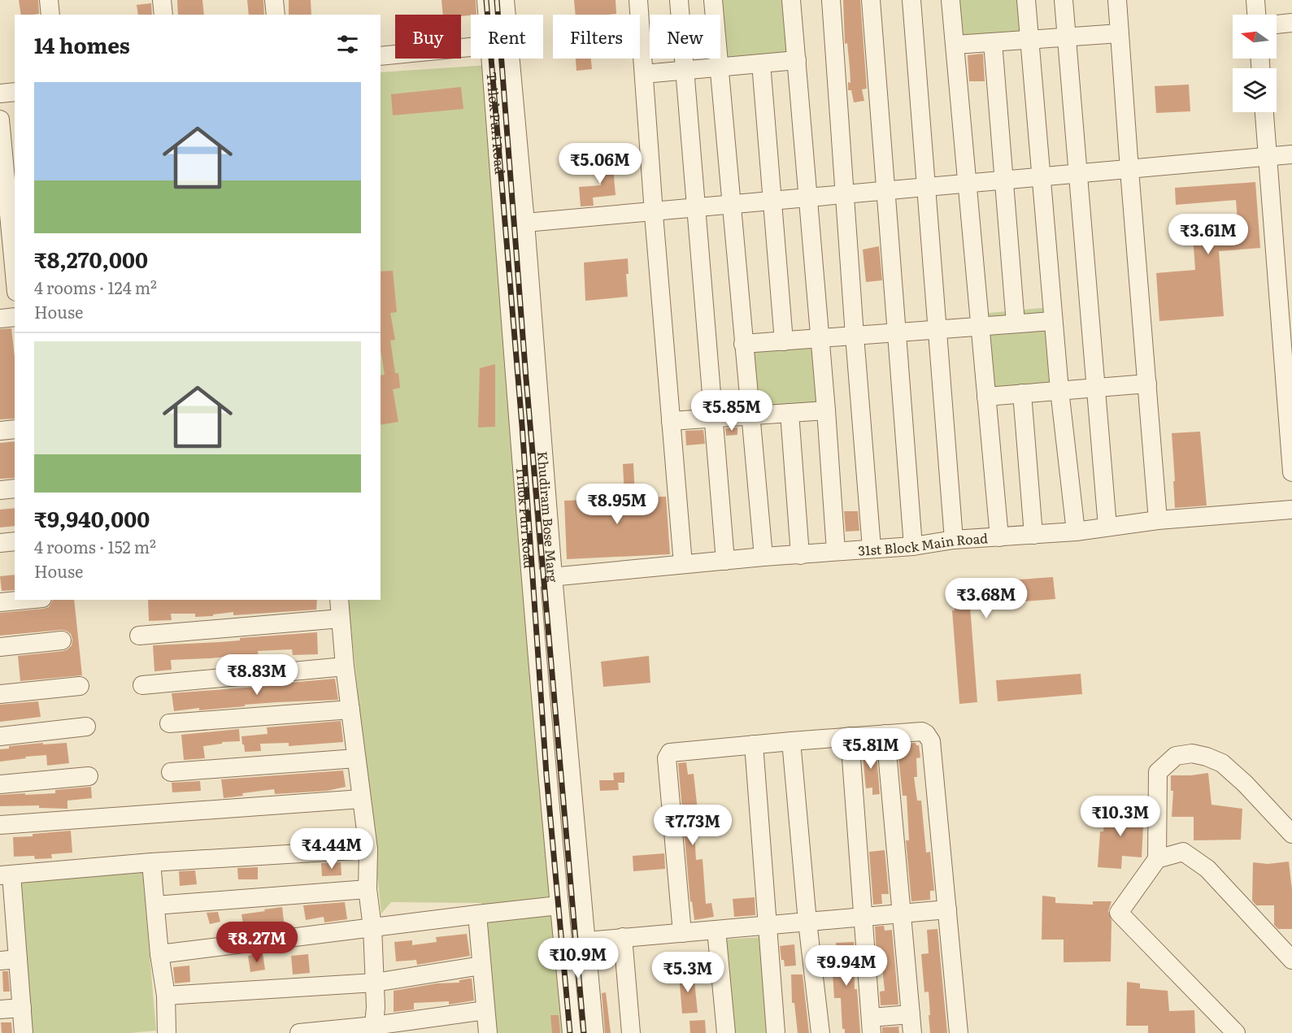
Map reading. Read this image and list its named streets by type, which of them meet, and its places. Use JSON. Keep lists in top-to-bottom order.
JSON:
{
  "streets": {
    "street": ["Trilok Puri Road", "Khudiram Bose Marg", "31st Block Main Road"]
  },
  "crossings": [
    ["Trilok Puri Road", "31st Block Main Road"],
    ["Khudiram Bose Marg", "31st Block Main Road"]
  ],
  "north": "left",
  "page": {
    "chip": [
      "Buy",
      "Rent",
      "Filters",
      "New"
    ],
    "heading": "14 homes",
    "list": [
      {
        "name": "₹8,270,000",
        "note": "4 rooms · 124 m² · House"
      },
      {
        "name": "₹9,940,000",
        "note": "4 rooms · 152 m² · House"
      }
    ],
    "price": [
      "₹5.06M",
      "₹3.61M",
      "₹5.85M",
      "₹8.95M",
      "₹3.68M",
      "₹8.83M",
      "₹5.81M",
      "₹10.3M",
      "₹7.73M",
      "₹4.44M",
      "₹8.27M",
      "₹10.9M",
      "₹9.94M",
      "₹5.3M"
    ]
  }
}
